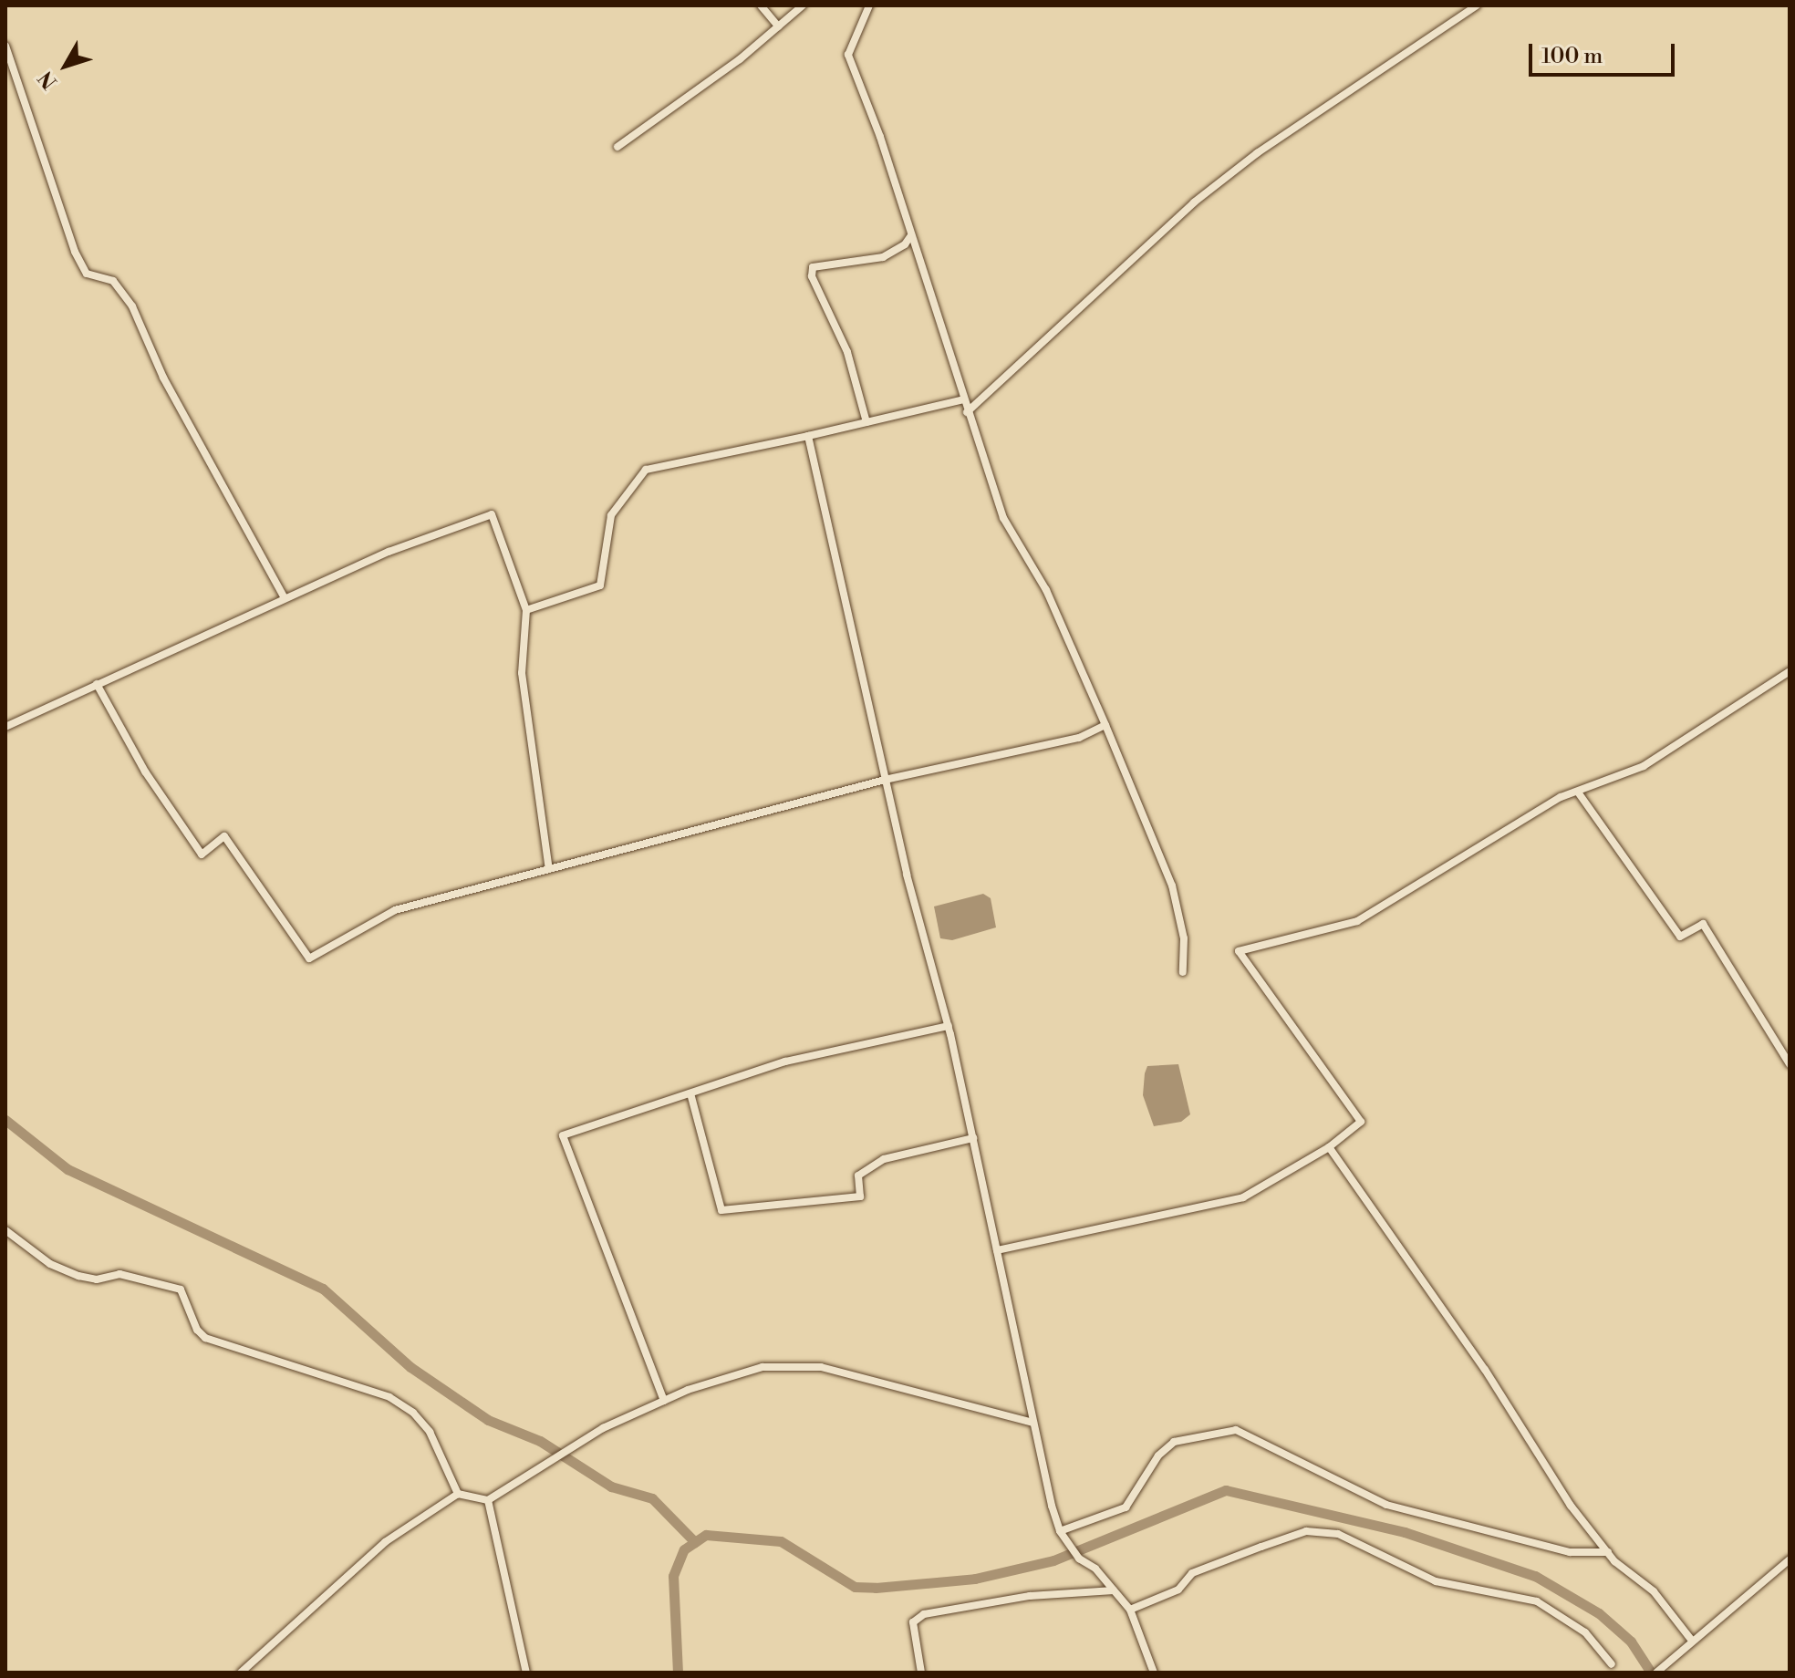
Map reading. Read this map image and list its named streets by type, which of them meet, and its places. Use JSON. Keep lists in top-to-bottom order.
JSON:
{
  "scale_bar": "100 m",
  "north": "bottom left"
}
